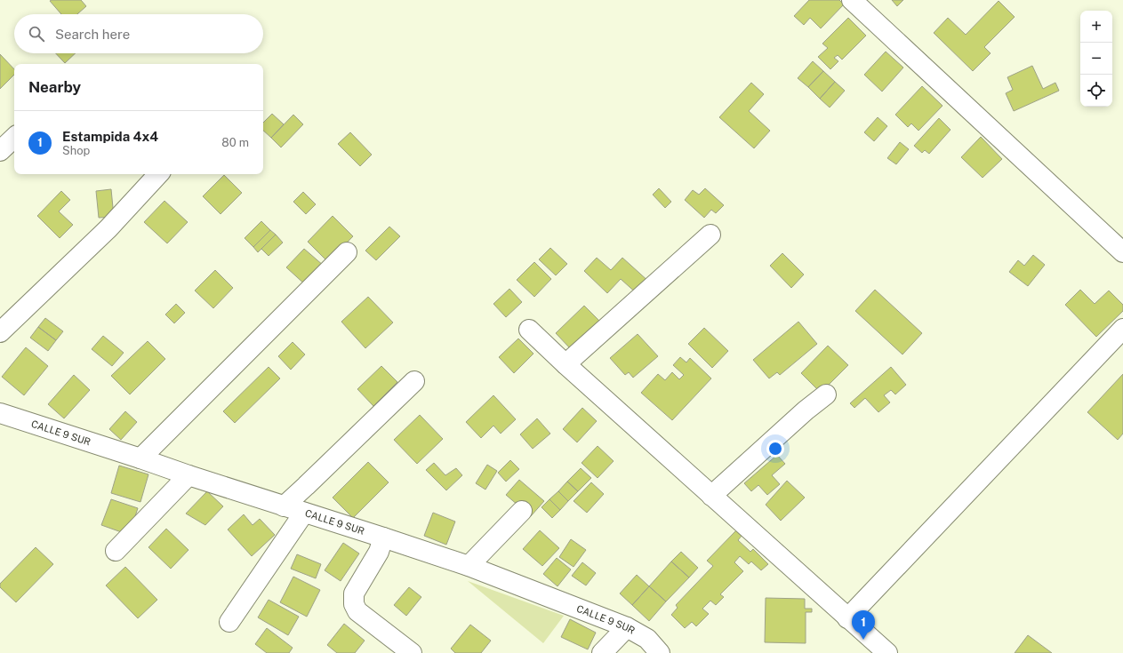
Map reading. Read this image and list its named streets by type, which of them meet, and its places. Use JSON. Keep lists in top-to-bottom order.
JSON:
{
  "streets": {
    "street": ["CALLE 9 SUR"]
  },
  "page": {
    "map_buttons": ["+", "−"],
    "search": "Search here",
    "heading": "Nearby",
    "list": [
      {
        "mark": "1",
        "name": "Estampida 4x4",
        "note": "Shop",
        "value": "80 m"
      }
    ],
    "pins": "1"
  }
}
